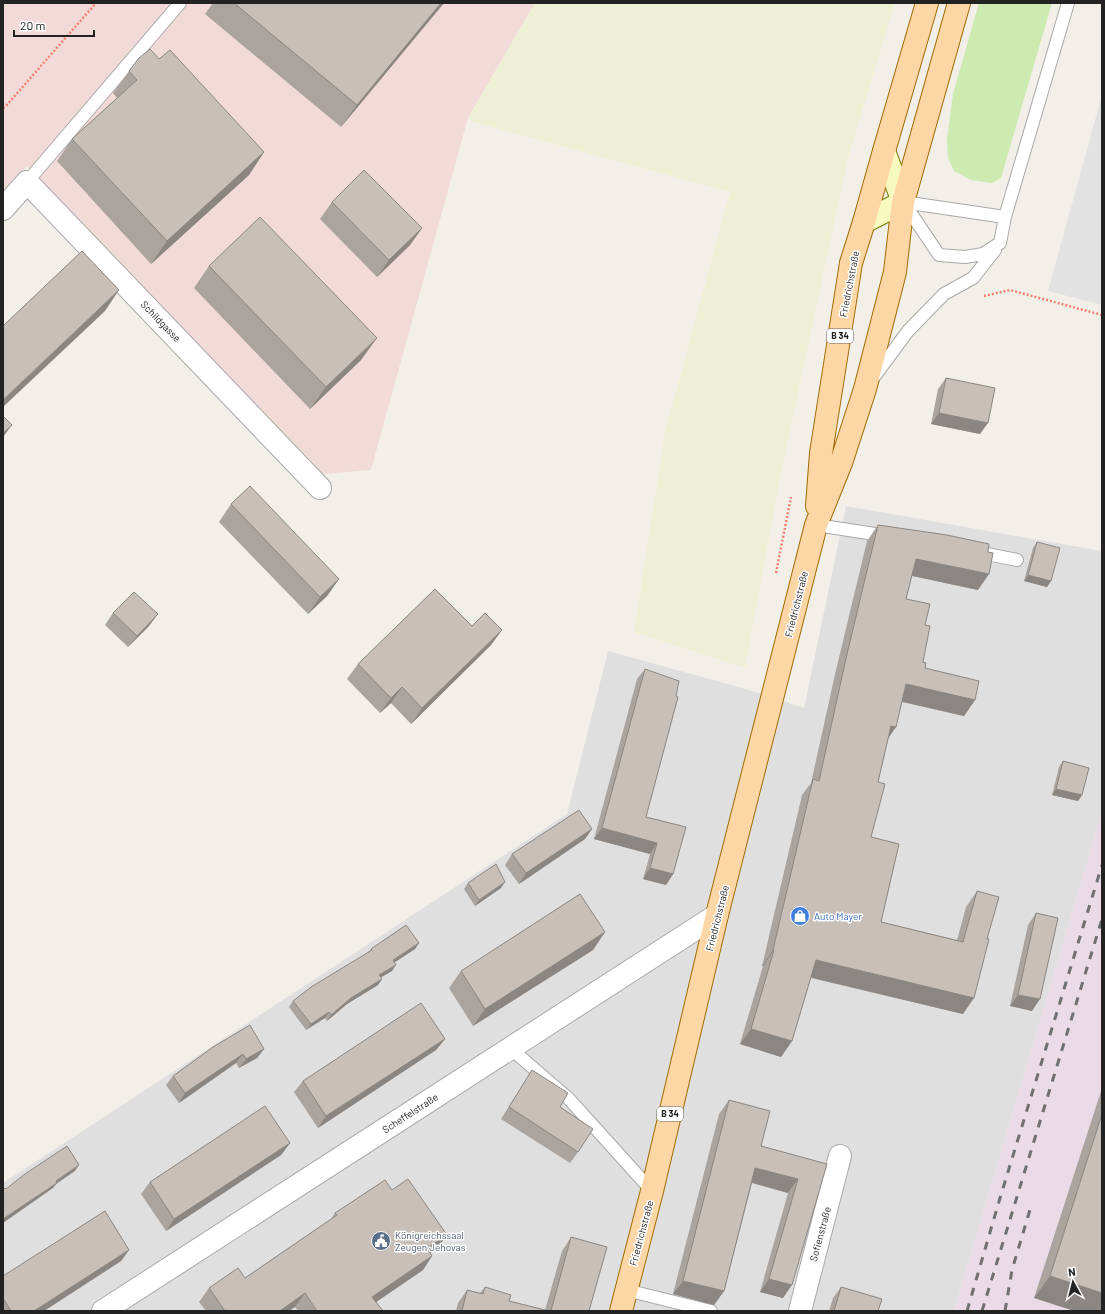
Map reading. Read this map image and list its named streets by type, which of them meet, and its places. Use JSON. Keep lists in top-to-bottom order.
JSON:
{
  "streets": {
    "main road": ["Friedrichstraße", "B 34"],
    "street": ["Schildgasse", "Scheffelstraße", "Sofienstraße"]
  },
  "crossings": [
    ["Friedrichstraße", "B 34"],
    ["Friedrichstraße", "Scheffelstraße"]
  ],
  "places": {
    "shop": ["Auto Mayer"],
    "public building": ["Königreichssaal Zeugen Jehovas"]
  },
  "scale_bar": "20 m",
  "north": "top"
}
